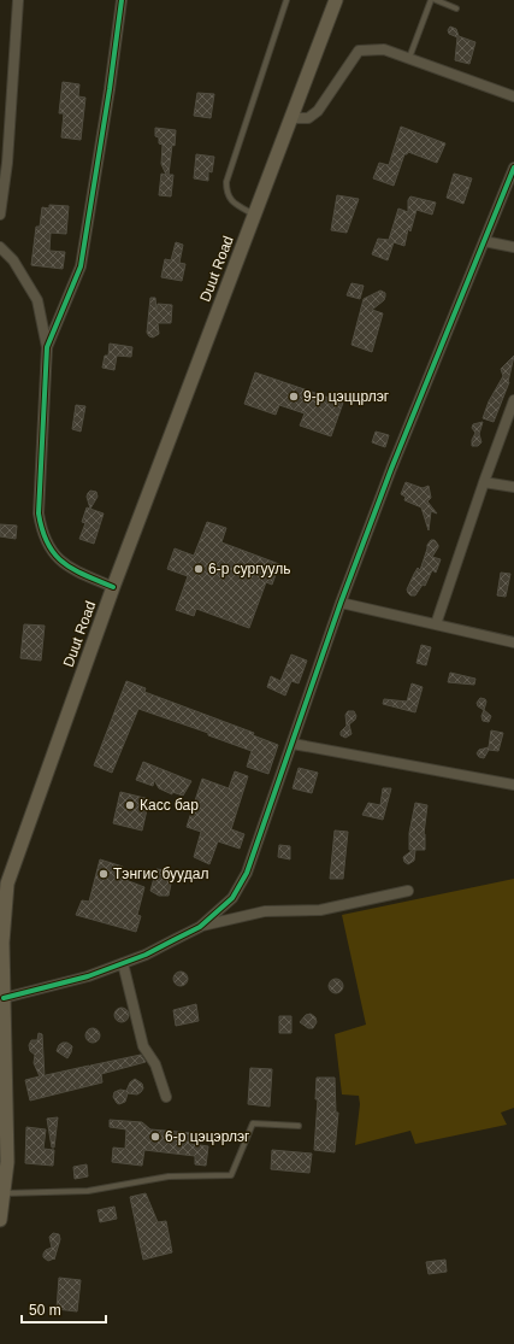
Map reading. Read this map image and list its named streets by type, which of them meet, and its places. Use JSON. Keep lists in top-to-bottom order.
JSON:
{
  "streets": {
    "main road": ["Duut Road"]
  },
  "places": [
    "9-р цэццрлэг",
    "6-р сургууль",
    "Касс бар",
    "Тэнгис буудал",
    "6-р цэцэрлэг"
  ],
  "scale_bar": "50 m"
}
